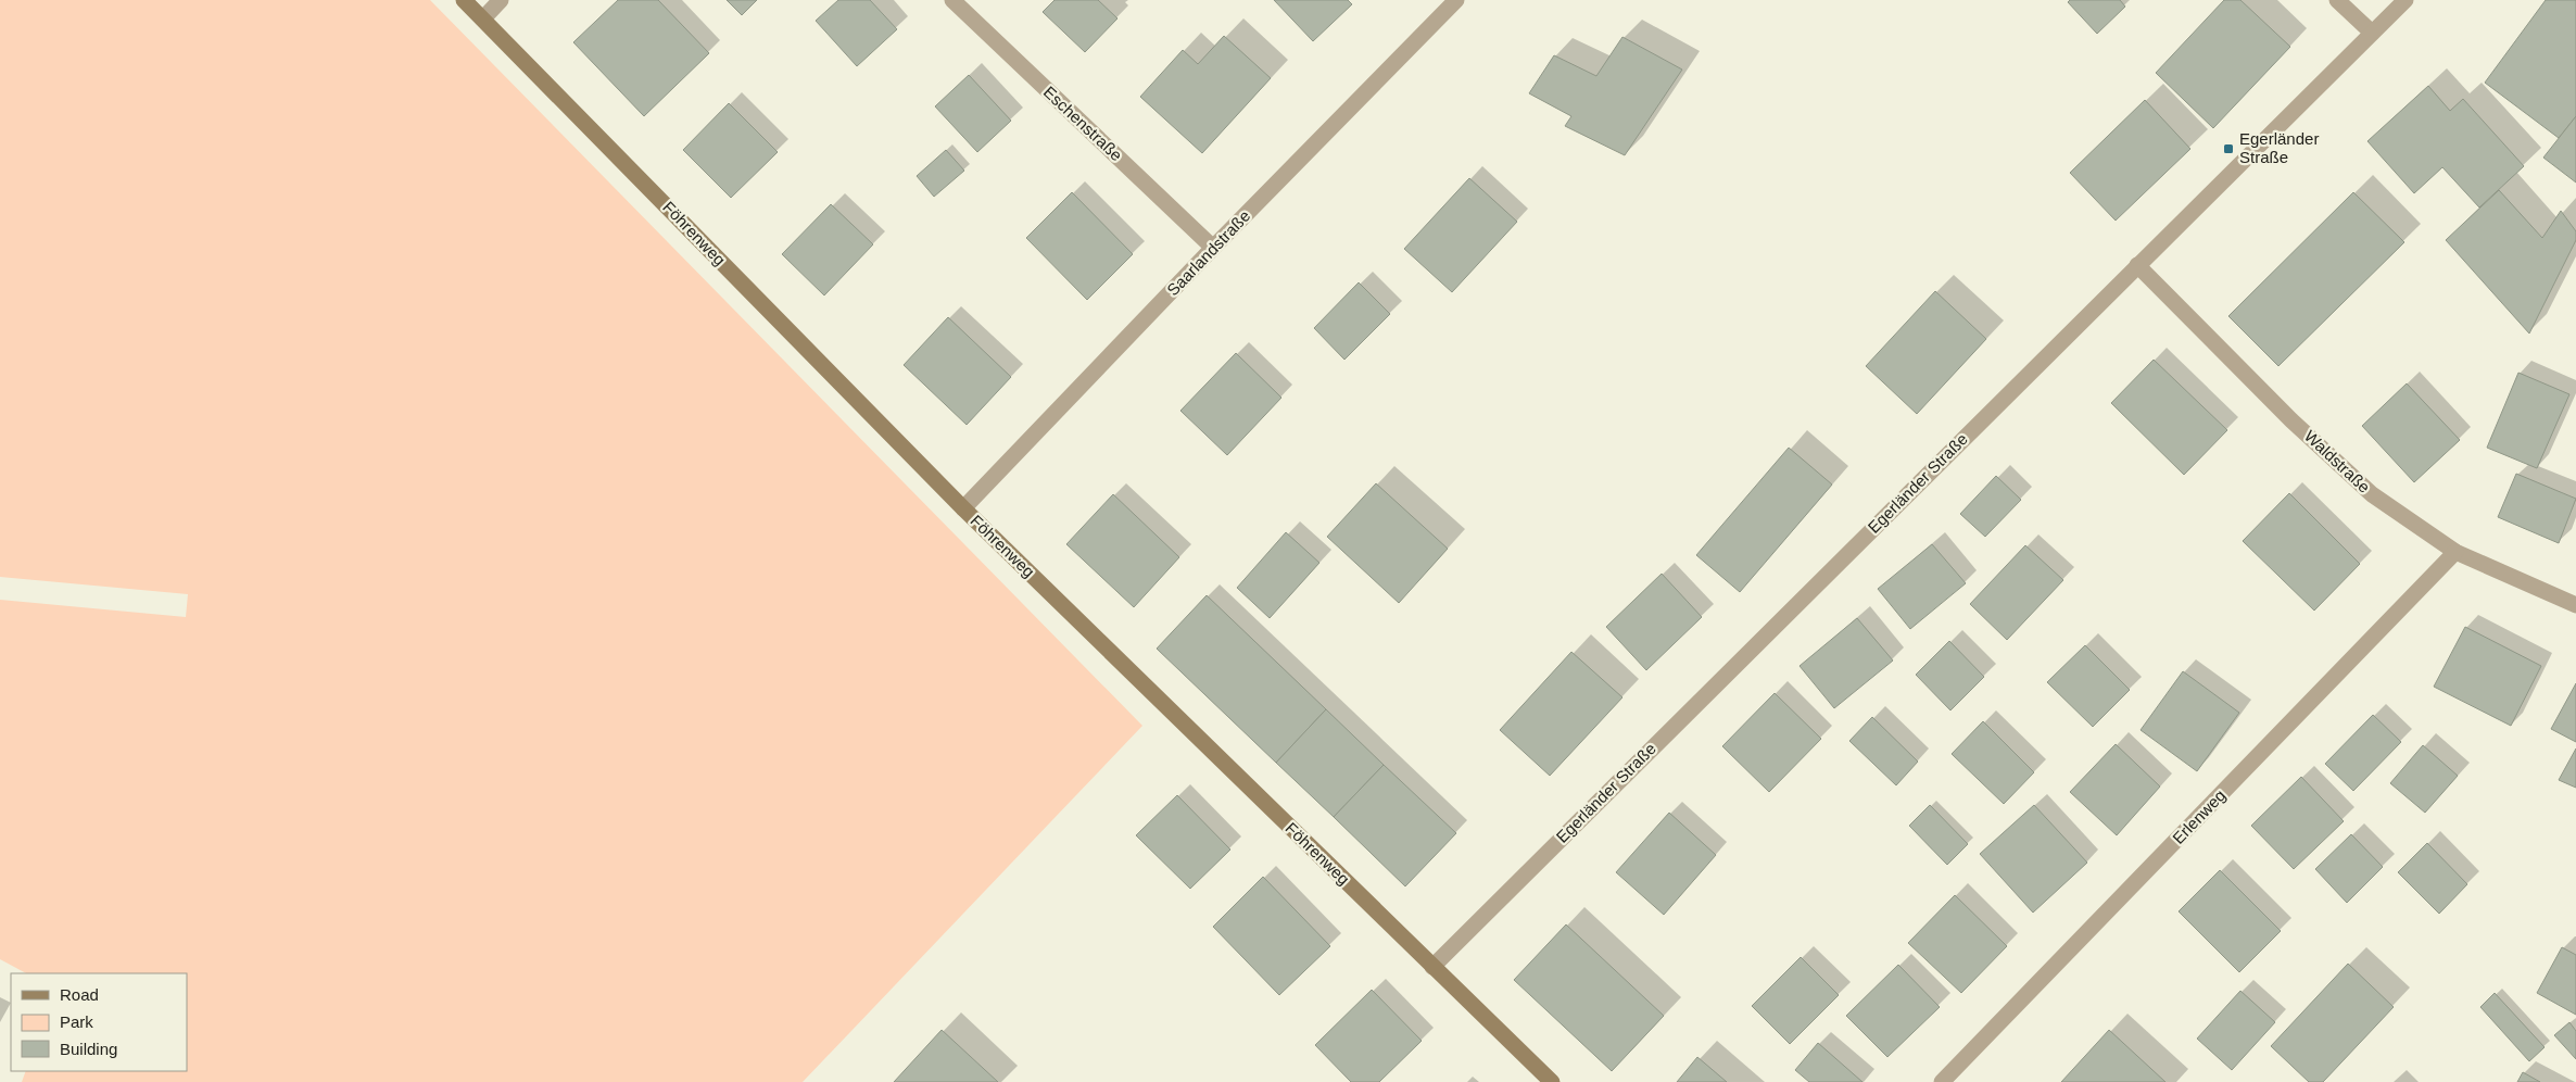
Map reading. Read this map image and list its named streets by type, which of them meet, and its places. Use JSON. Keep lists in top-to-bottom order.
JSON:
{
  "streets": {
    "street": [
      "Eschenstraße",
      "Föhrenweg",
      "Saarlandstraße",
      "Waldstraße",
      "Egerländer Straße",
      "Erlenweg"
    ]
  },
  "crossings": [
    ["Eschenstraße", "Saarlandstraße"],
    ["Föhrenweg", "Saarlandstraße"],
    ["Föhrenweg", "Egerländer Straße"],
    ["Waldstraße", "Egerländer Straße"],
    ["Waldstraße", "Erlenweg"]
  ],
  "places": {
    "transit": ["Egerländer Straße"]
  },
  "legend": ["Road", "Park", "Building"]
}
